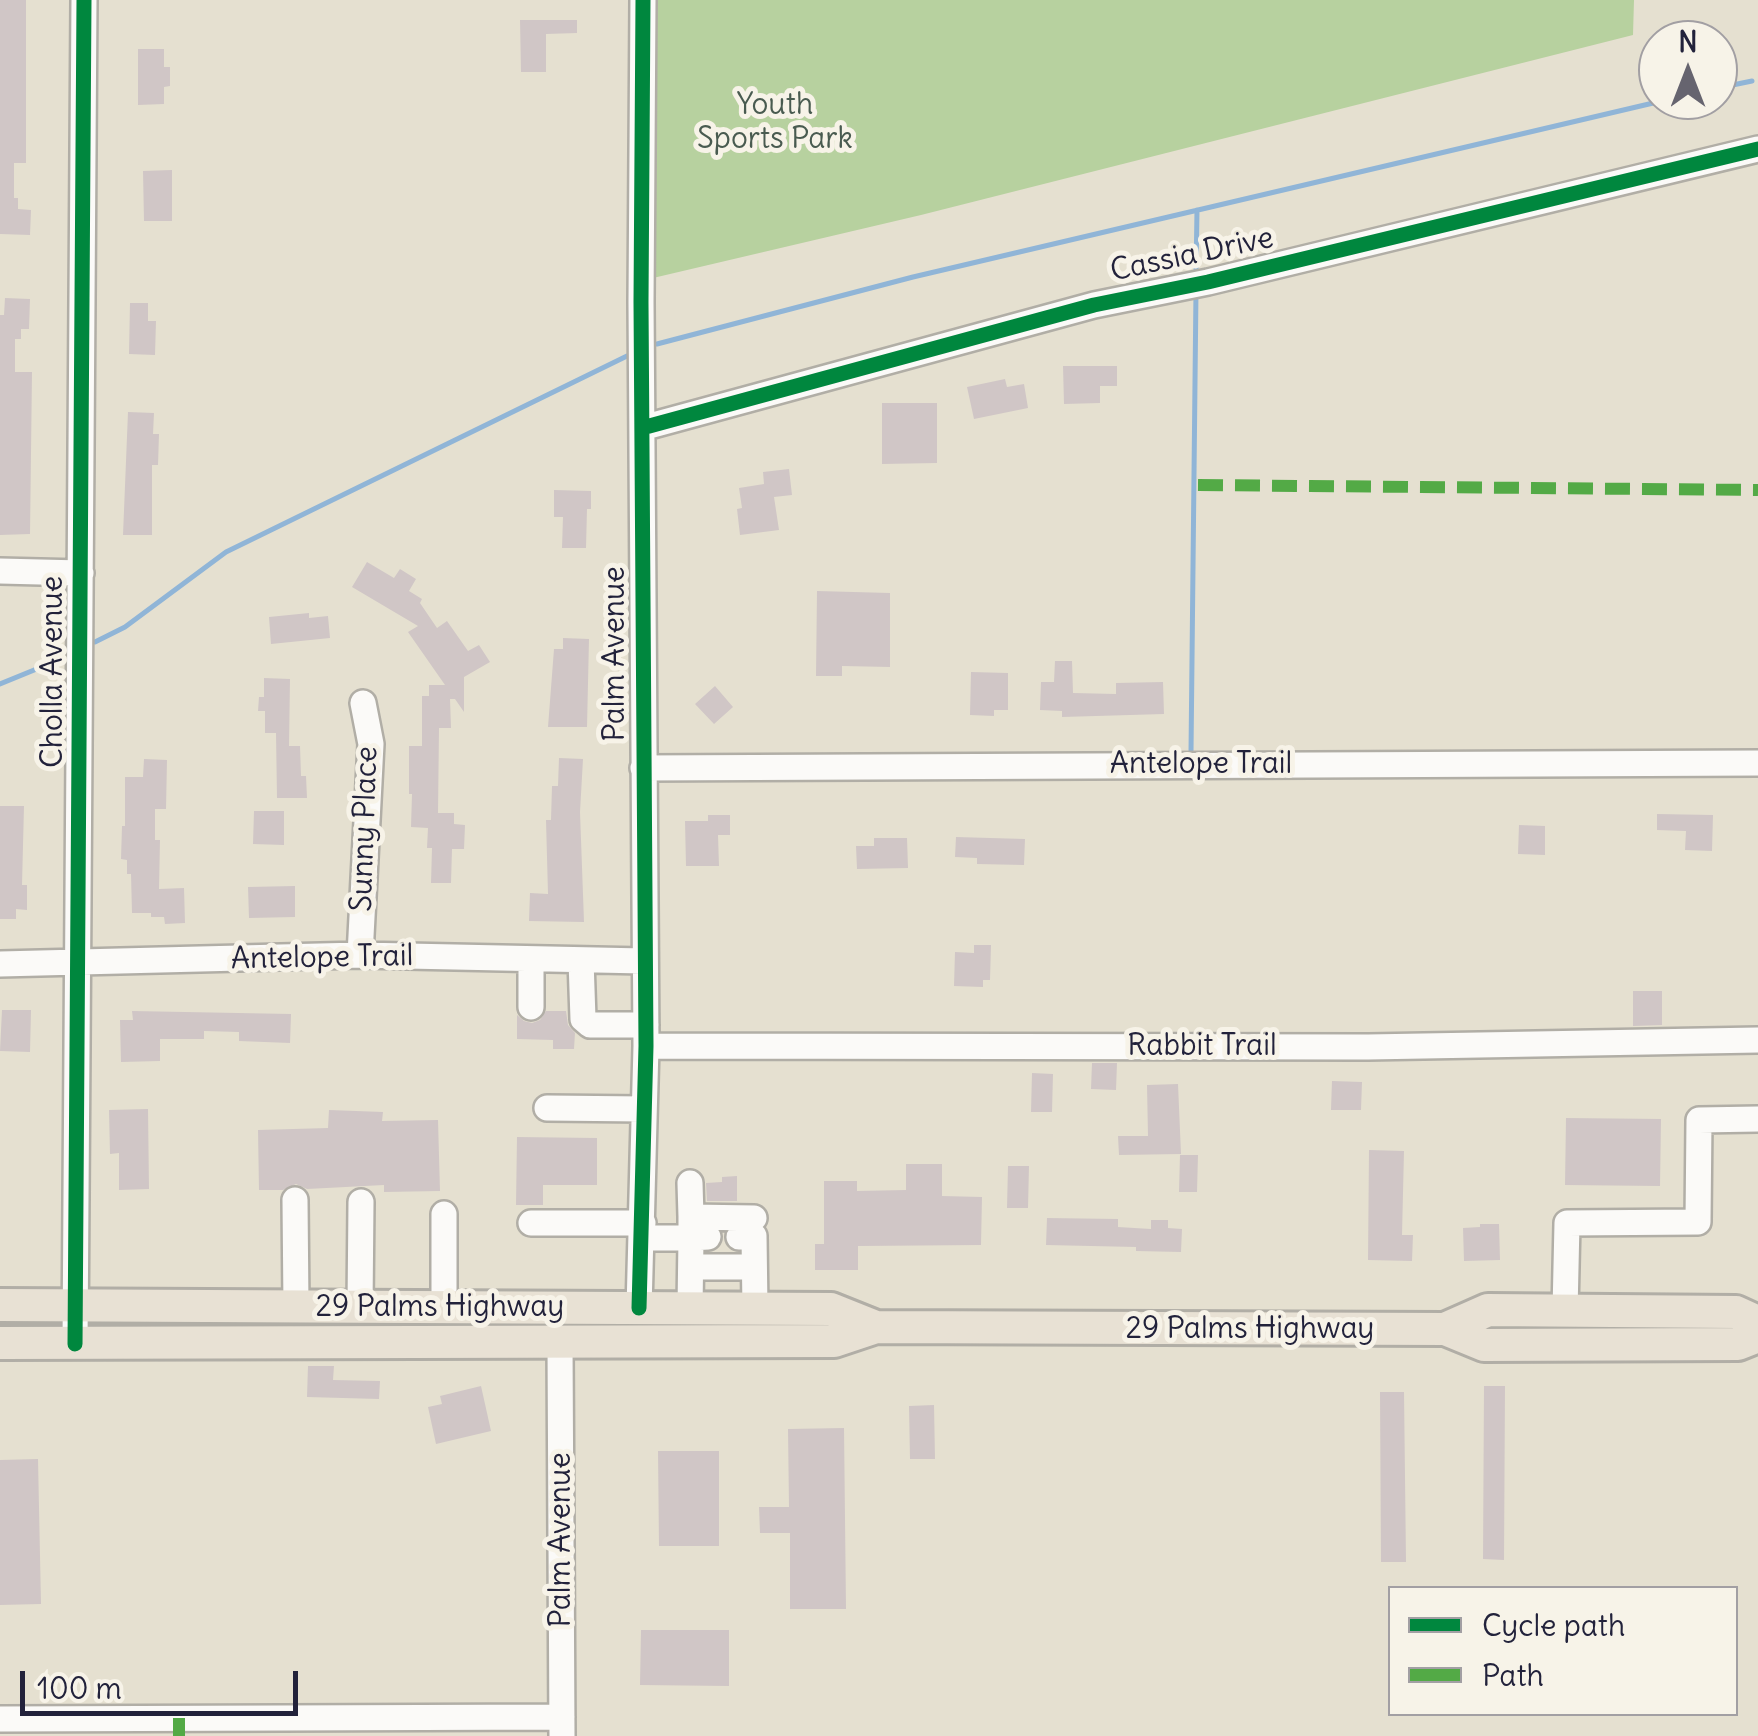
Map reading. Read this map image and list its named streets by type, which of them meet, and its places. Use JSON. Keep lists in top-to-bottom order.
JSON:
{
  "streets": {
    "main road": ["29 Palms Highway"],
    "street": [
      "Cassia Drive",
      "Palm Avenue",
      "Cholla Avenue",
      "Antelope Trail",
      "Sunny Place",
      "Rabbit Trail"
    ]
  },
  "crossings": [
    ["Cassia Drive", "Palm Avenue"],
    ["Palm Avenue", "Antelope Trail"],
    ["Palm Avenue", "Rabbit Trail"],
    ["Palm Avenue", "29 Palms Highway"],
    ["Cholla Avenue", "Antelope Trail"],
    ["Cholla Avenue", "29 Palms Highway"],
    ["Antelope Trail", "Sunny Place"],
    ["Antelope Trail", "Rabbit Trail"]
  ],
  "parks": ["Youth Sports Park"],
  "legend": ["Cycle path", "Path"],
  "scale_bar": "100 m",
  "north": "top"
}
